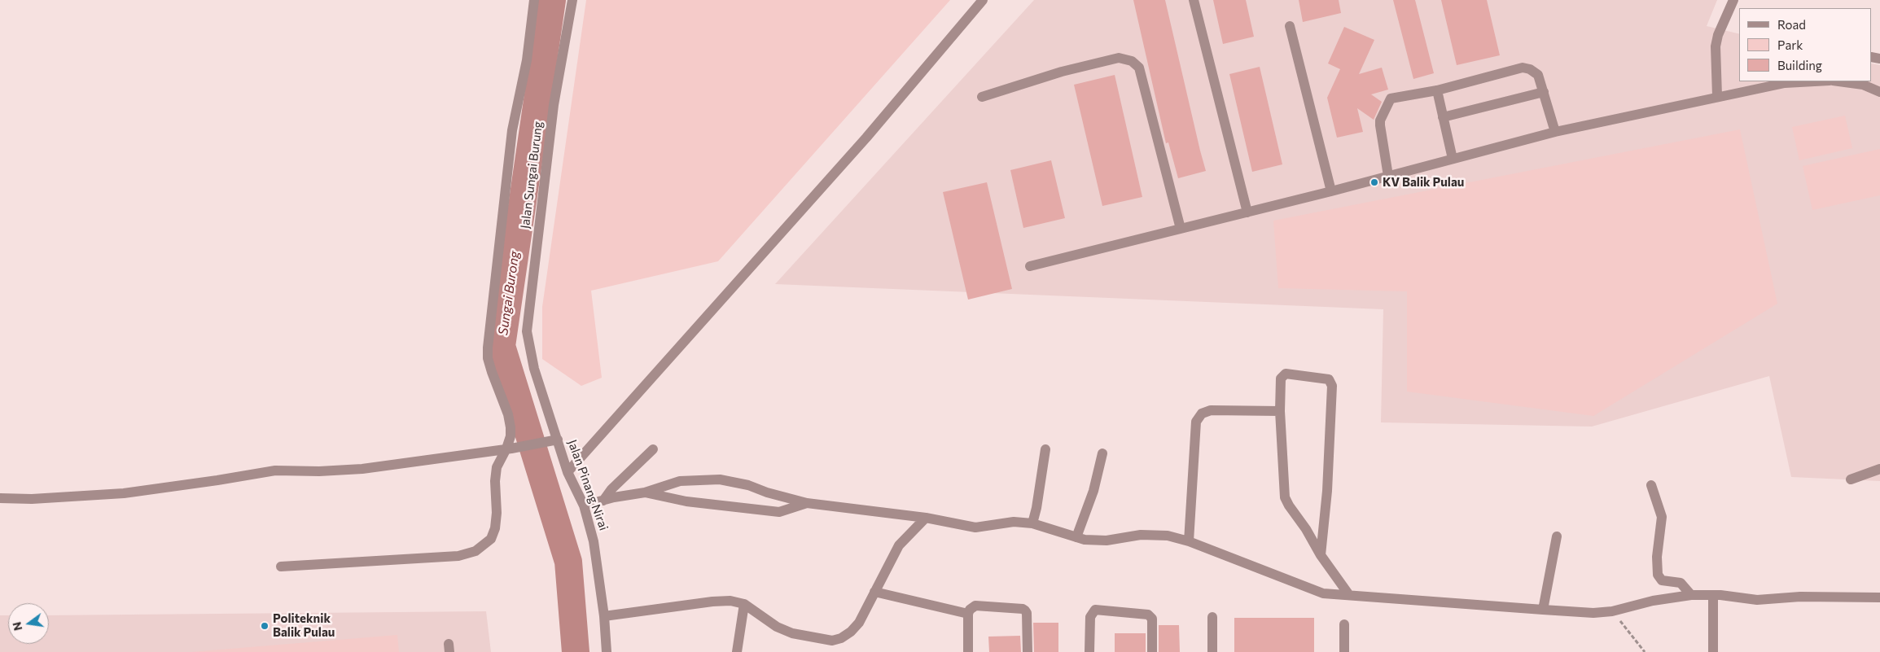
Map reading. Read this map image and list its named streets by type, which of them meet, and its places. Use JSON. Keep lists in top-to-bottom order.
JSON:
{
  "streets": {
    "street": ["Jalan Sungai Burung", "Jalan Pinang Nirai"]
  },
  "crossings": [
    ["Jalan Sungai Burung", "Jalan Pinang Nirai"]
  ],
  "water": ["Sungai Burong"],
  "places": ["KV Balik Pulau", "Politeknik Balik Pulau"],
  "legend": ["Road", "Park", "Building"],
  "north": "left"
}
